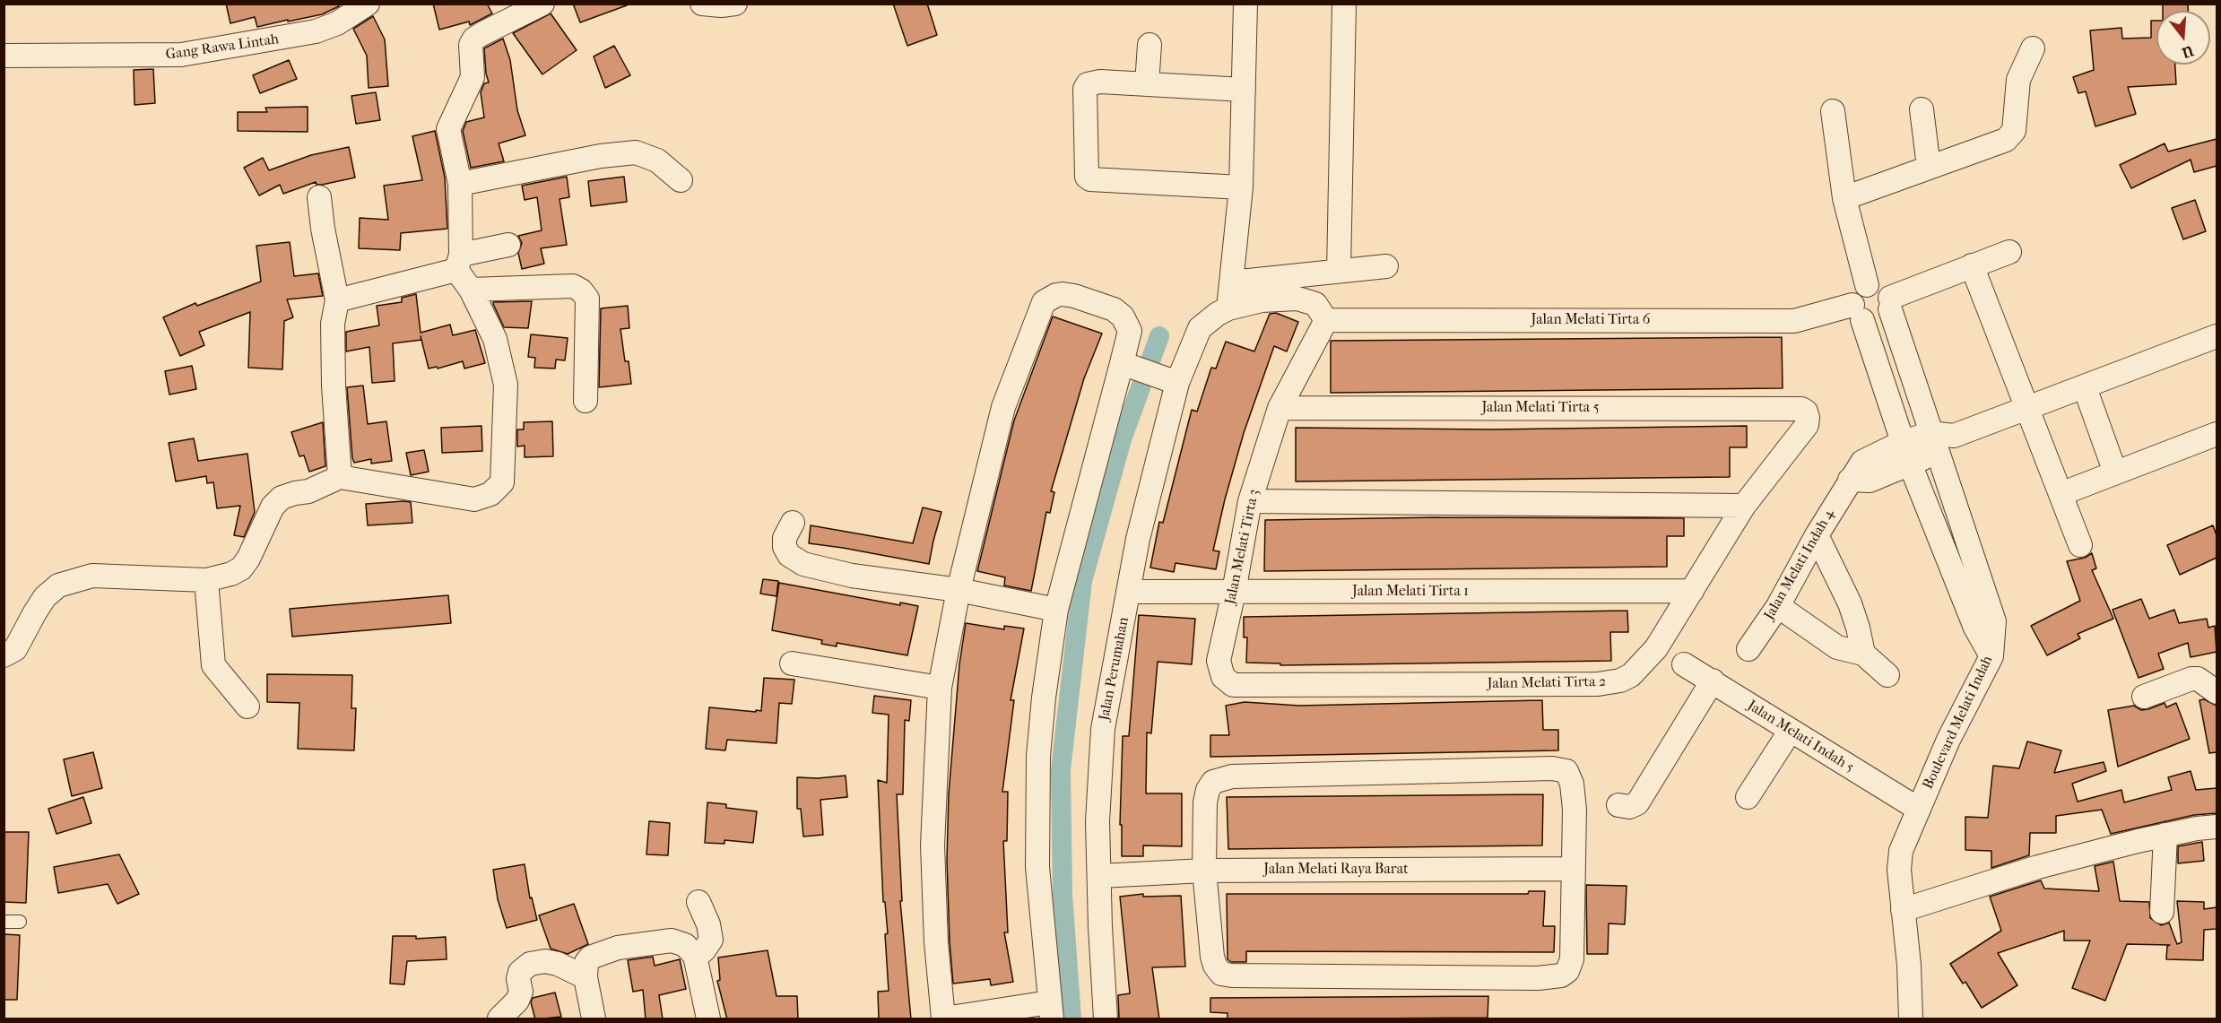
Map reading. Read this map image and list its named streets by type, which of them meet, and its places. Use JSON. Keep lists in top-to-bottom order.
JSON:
{
  "streets": {
    "street": [
      "Gang Rawa Lintah",
      "Jalan Melati Tirta 6",
      "Jalan Melati Tirta 5",
      "Jalan Melati Tirta 3",
      "Jalan Melati Indah 4",
      "Jalan Melati Tirta 1",
      "Jalan Perumahan",
      "Jalan Melati Tirta 2",
      "Boulevard Melati Indah",
      "Jalan Melati Indah 5",
      "Jalan Melati Raya Barat"
    ]
  },
  "crossings": [
    ["Jalan Melati Tirta 6", "Jalan Melati Tirta 3"],
    ["Jalan Melati Tirta 6", "Boulevard Melati Indah"],
    ["Jalan Melati Tirta 5", "Jalan Melati Tirta 3"],
    ["Jalan Melati Tirta 5", "Jalan Melati Tirta 2"],
    ["Jalan Melati Tirta 3", "Jalan Melati Tirta 1"],
    ["Jalan Melati Tirta 3", "Jalan Melati Tirta 2"],
    ["Jalan Melati Indah 4", "Boulevard Melati Indah"],
    ["Jalan Melati Tirta 1", "Jalan Perumahan"],
    ["Jalan Melati Tirta 1", "Jalan Melati Tirta 2"],
    ["Jalan Perumahan", "Jalan Melati Raya Barat"],
    ["Boulevard Melati Indah", "Jalan Melati Indah 5"]
  ],
  "north": "bottom"
}
